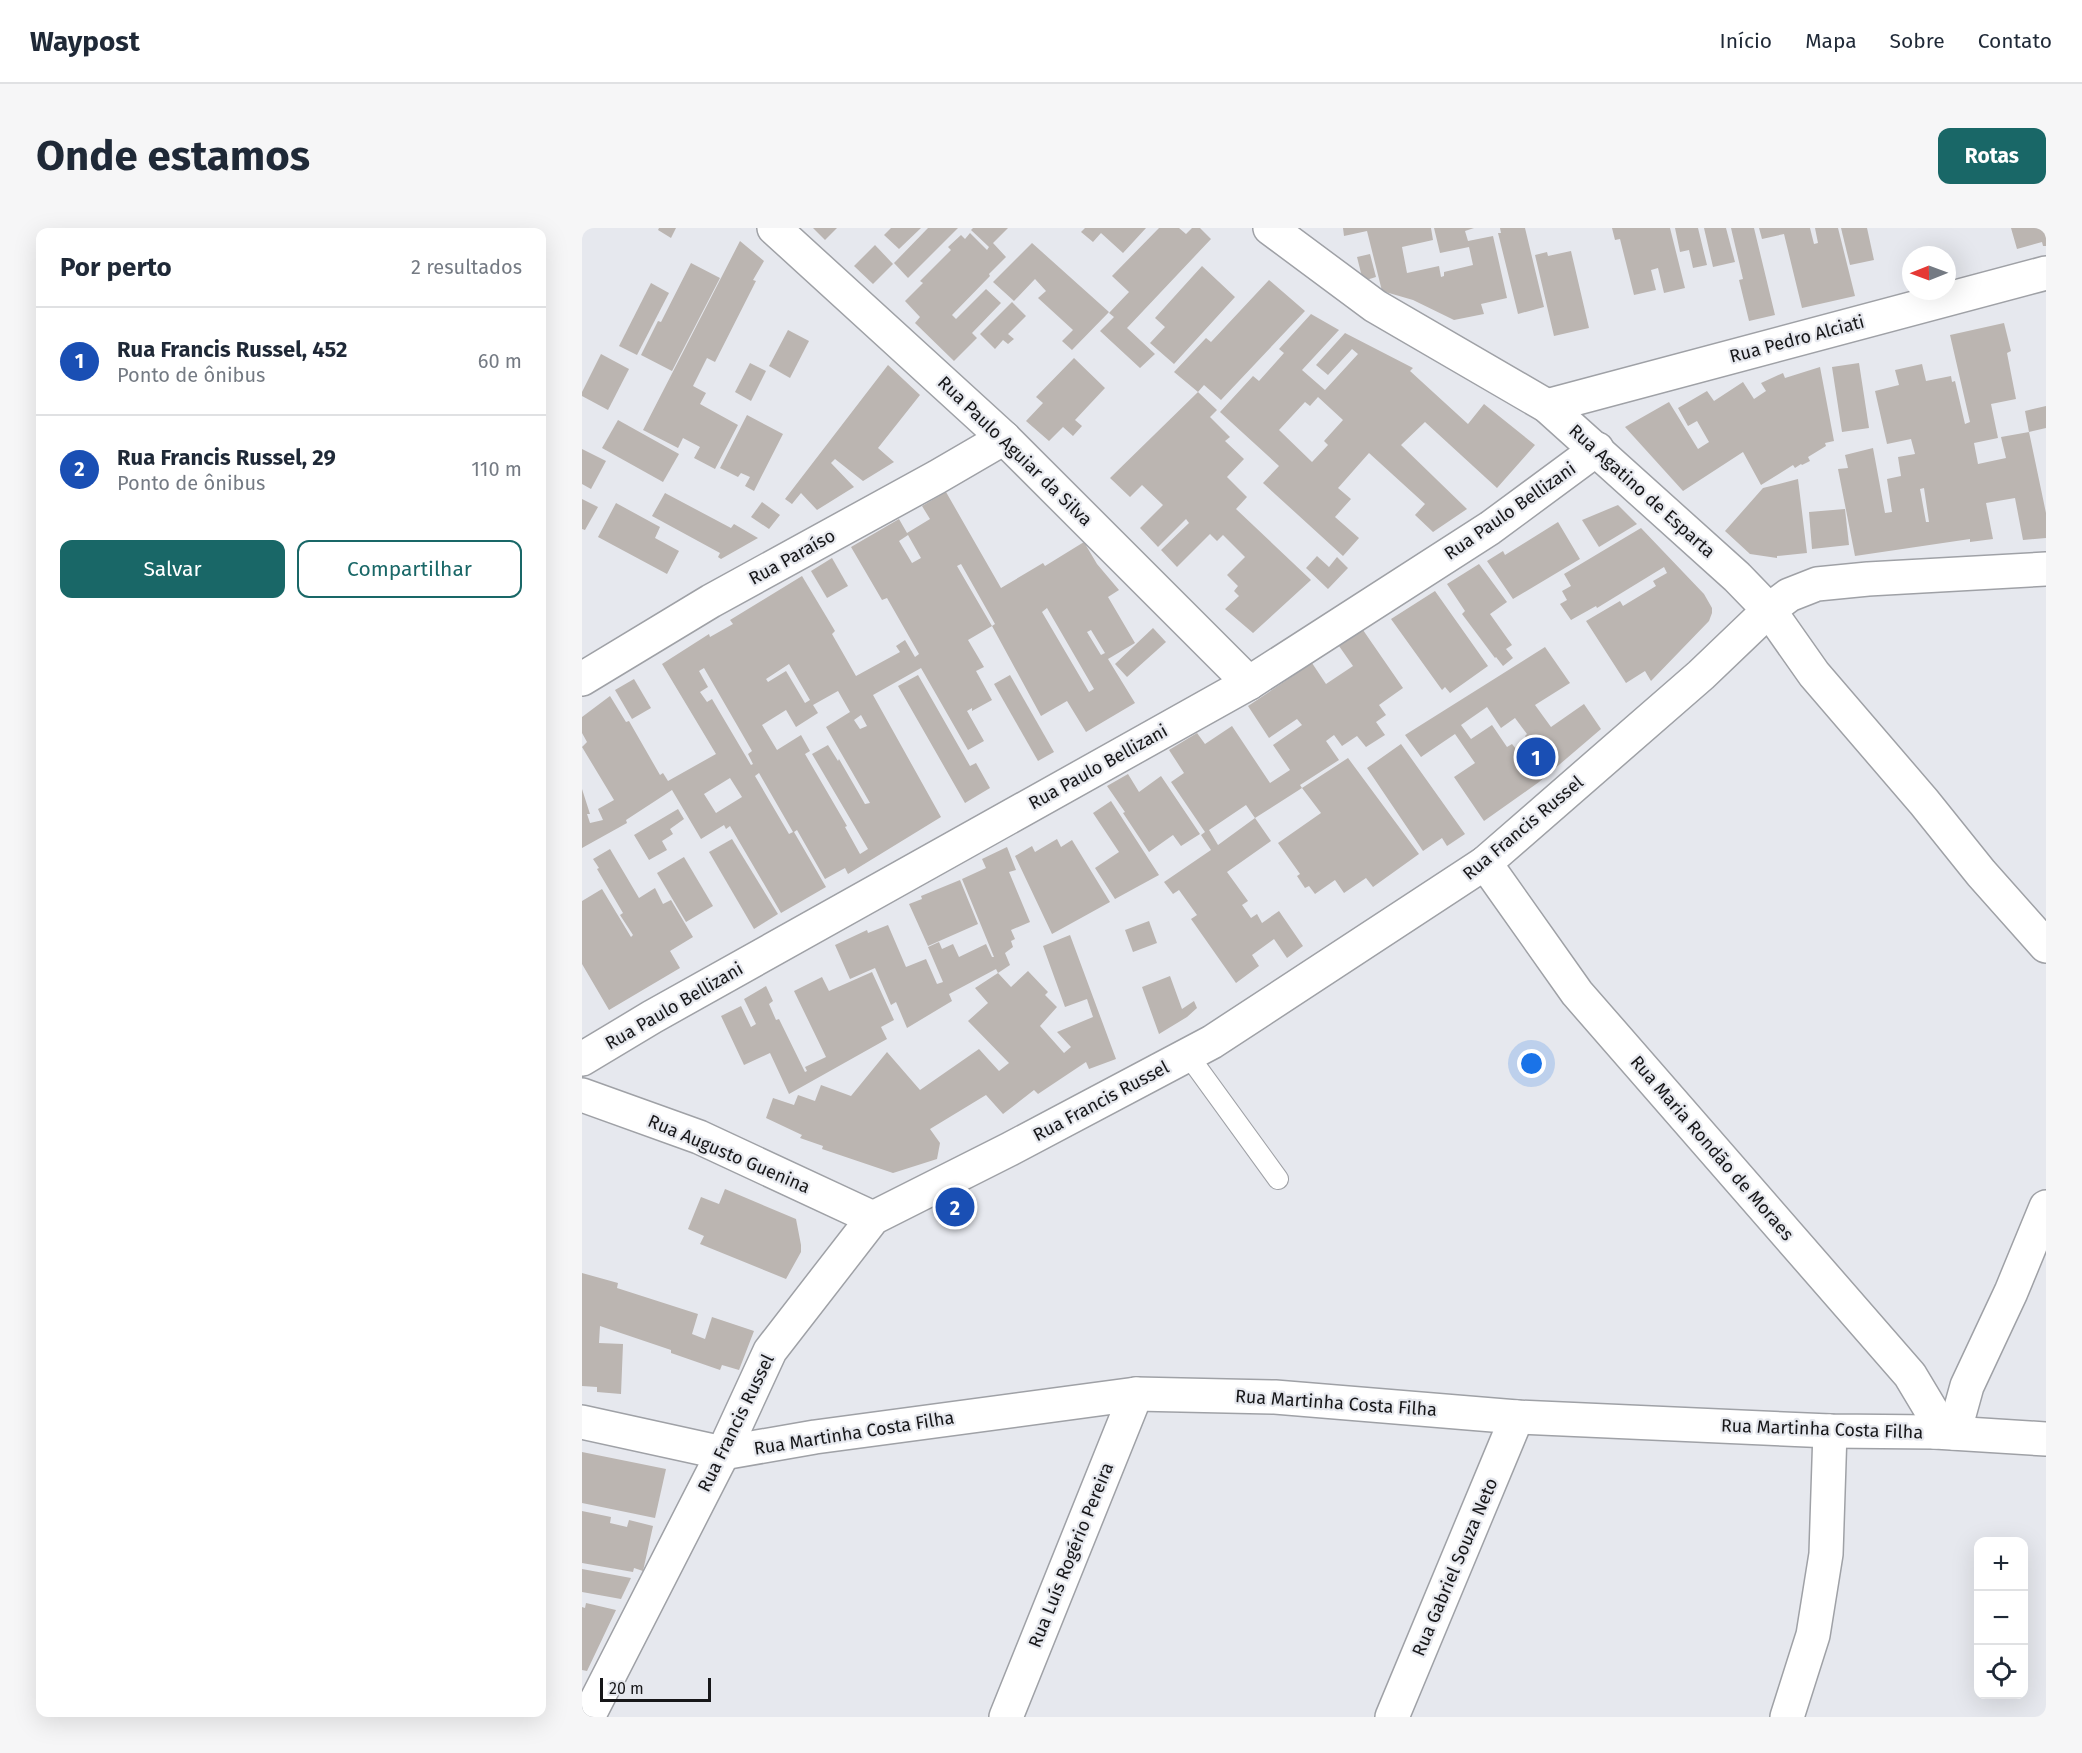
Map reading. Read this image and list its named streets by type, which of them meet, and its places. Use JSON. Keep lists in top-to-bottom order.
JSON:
{
  "streets": {
    "street": [
      "Rua Pedro Alciati",
      "Rua Paulo Aguiar da Silva",
      "Rua Agatino de Esparta",
      "Rua Paulo Bellizani",
      "Rua Paraíso",
      "Rua Francis Russel",
      "Rua Maria Rondão de Moraes",
      "Rua Augusto Guenina",
      "Rua Martinha Costa Filha",
      "Rua Luís Rogério Pereira",
      "Rua Gabriel Souza Neto"
    ]
  },
  "crossings": [
    ["Rua Pedro Alciati", "Rua Agatino de Esparta"],
    ["Rua Paulo Aguiar da Silva", "Rua Paulo Bellizani"],
    ["Rua Paulo Aguiar da Silva", "Rua Paraíso"],
    ["Rua Agatino de Esparta", "Rua Paulo Bellizani"],
    ["Rua Agatino de Esparta", "Rua Francis Russel"],
    ["Rua Francis Russel", "Rua Maria Rondão de Moraes"],
    ["Rua Francis Russel", "Rua Augusto Guenina"],
    ["Rua Francis Russel", "Rua Martinha Costa Filha"],
    ["Rua Maria Rondão de Moraes", "Rua Martinha Costa Filha"],
    ["Rua Martinha Costa Filha", "Rua Luís Rogério Pereira"],
    ["Rua Martinha Costa Filha", "Rua Gabriel Souza Neto"]
  ],
  "scale_bar": "20 m",
  "north": "left",
  "page": {
    "header": "Waypost",
    "nav": [
      "Início",
      "Mapa",
      "Sobre",
      "Contato"
    ],
    "buttons": [
      "Rotas",
      ["Salvar", "Compartilhar"]
    ],
    "title": "Onde estamos",
    "heading": ["Por perto", "2 resultados"],
    "list": [
      {
        "mark": "1",
        "name": "Rua Francis Russel, 452",
        "note": "Ponto de ônibus",
        "value": "60 m"
      },
      {
        "mark": "2",
        "name": "Rua Francis Russel, 29",
        "note": "Ponto de ônibus",
        "value": "110 m"
      }
    ],
    "pins": ["1", "2"],
    "map_buttons": ["+", "−"],
    "scale": "20 m"
  }
}
